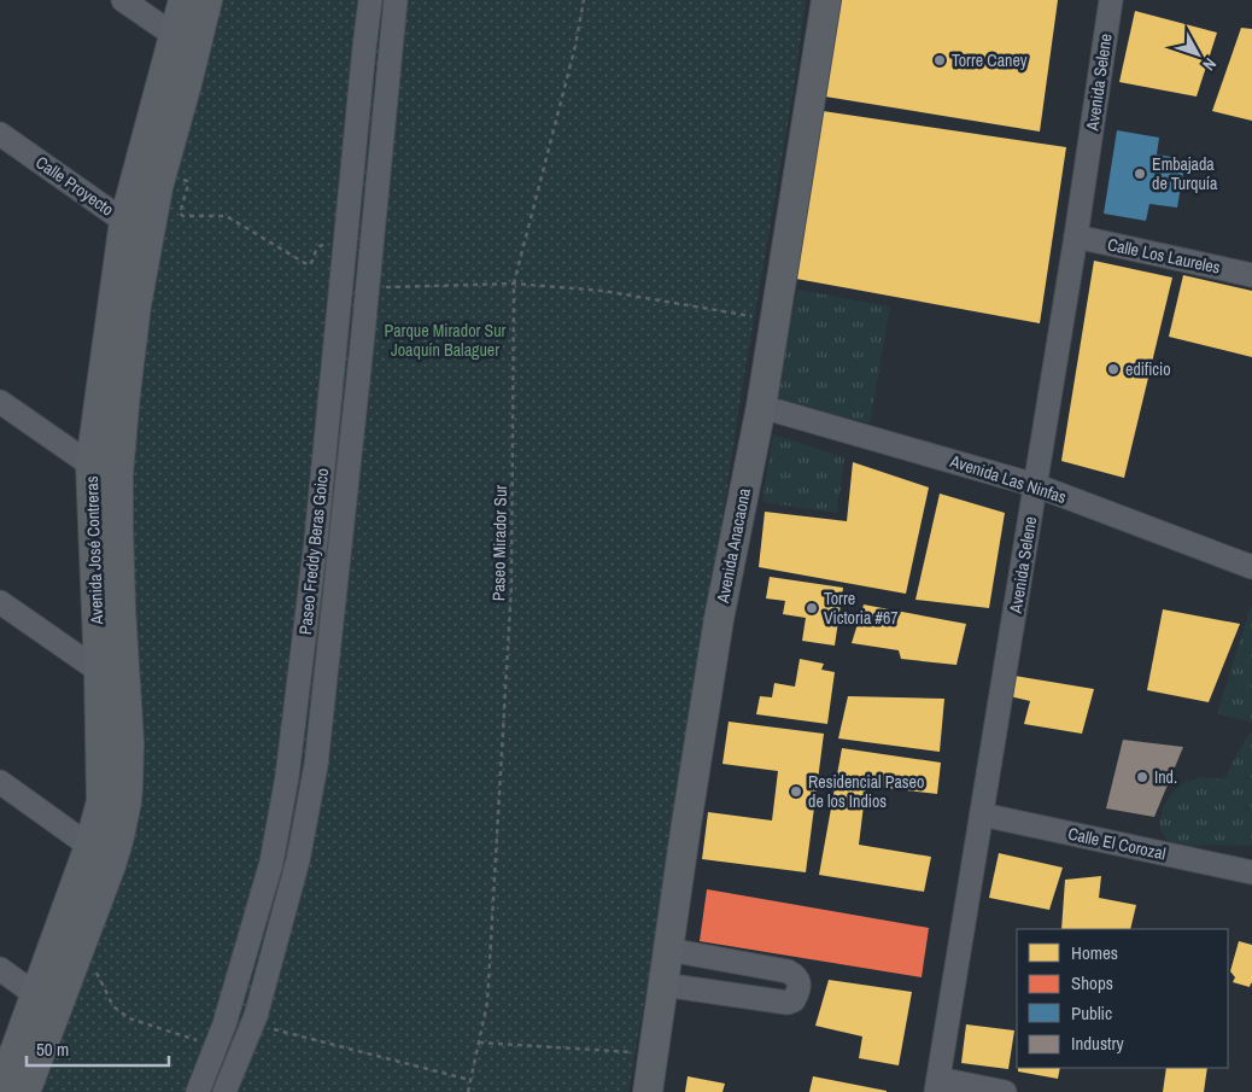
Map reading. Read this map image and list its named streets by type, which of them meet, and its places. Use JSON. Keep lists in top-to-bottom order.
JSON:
{
  "streets": {
    "main road": ["Avenida Anacaona", "Avenida José Contreras"],
    "street": [
      "Avenida Selene",
      "Calle Proyecto",
      "Calle Los Laureles",
      "Avenida Las Ninfas",
      "Paseo Freddy Beras Goico",
      "Calle El Corozal"
    ],
    "path": ["Paseo Mirador Sur"]
  },
  "crossings": [
    ["Avenida Selene", "Calle Los Laureles"],
    ["Avenida Selene", "Avenida Las Ninfas"],
    ["Avenida Selene", "Calle El Corozal"],
    ["Calle Proyecto", "Avenida José Contreras"],
    ["Avenida Las Ninfas", "Avenida Anacaona"]
  ],
  "parks": ["Parque Mirador Sur Joaquín Balaguer"],
  "places": [
    "Torre Caney",
    "Embajada de Turquía",
    "edificio",
    "Torre Victoria #67",
    "Ind.",
    "Residencial Paseo de los Indios"
  ],
  "legend": [
    "Homes",
    "Shops",
    "Public",
    "Industry"
  ],
  "scale_bar": "50 m",
  "north": "bottom right"
}
